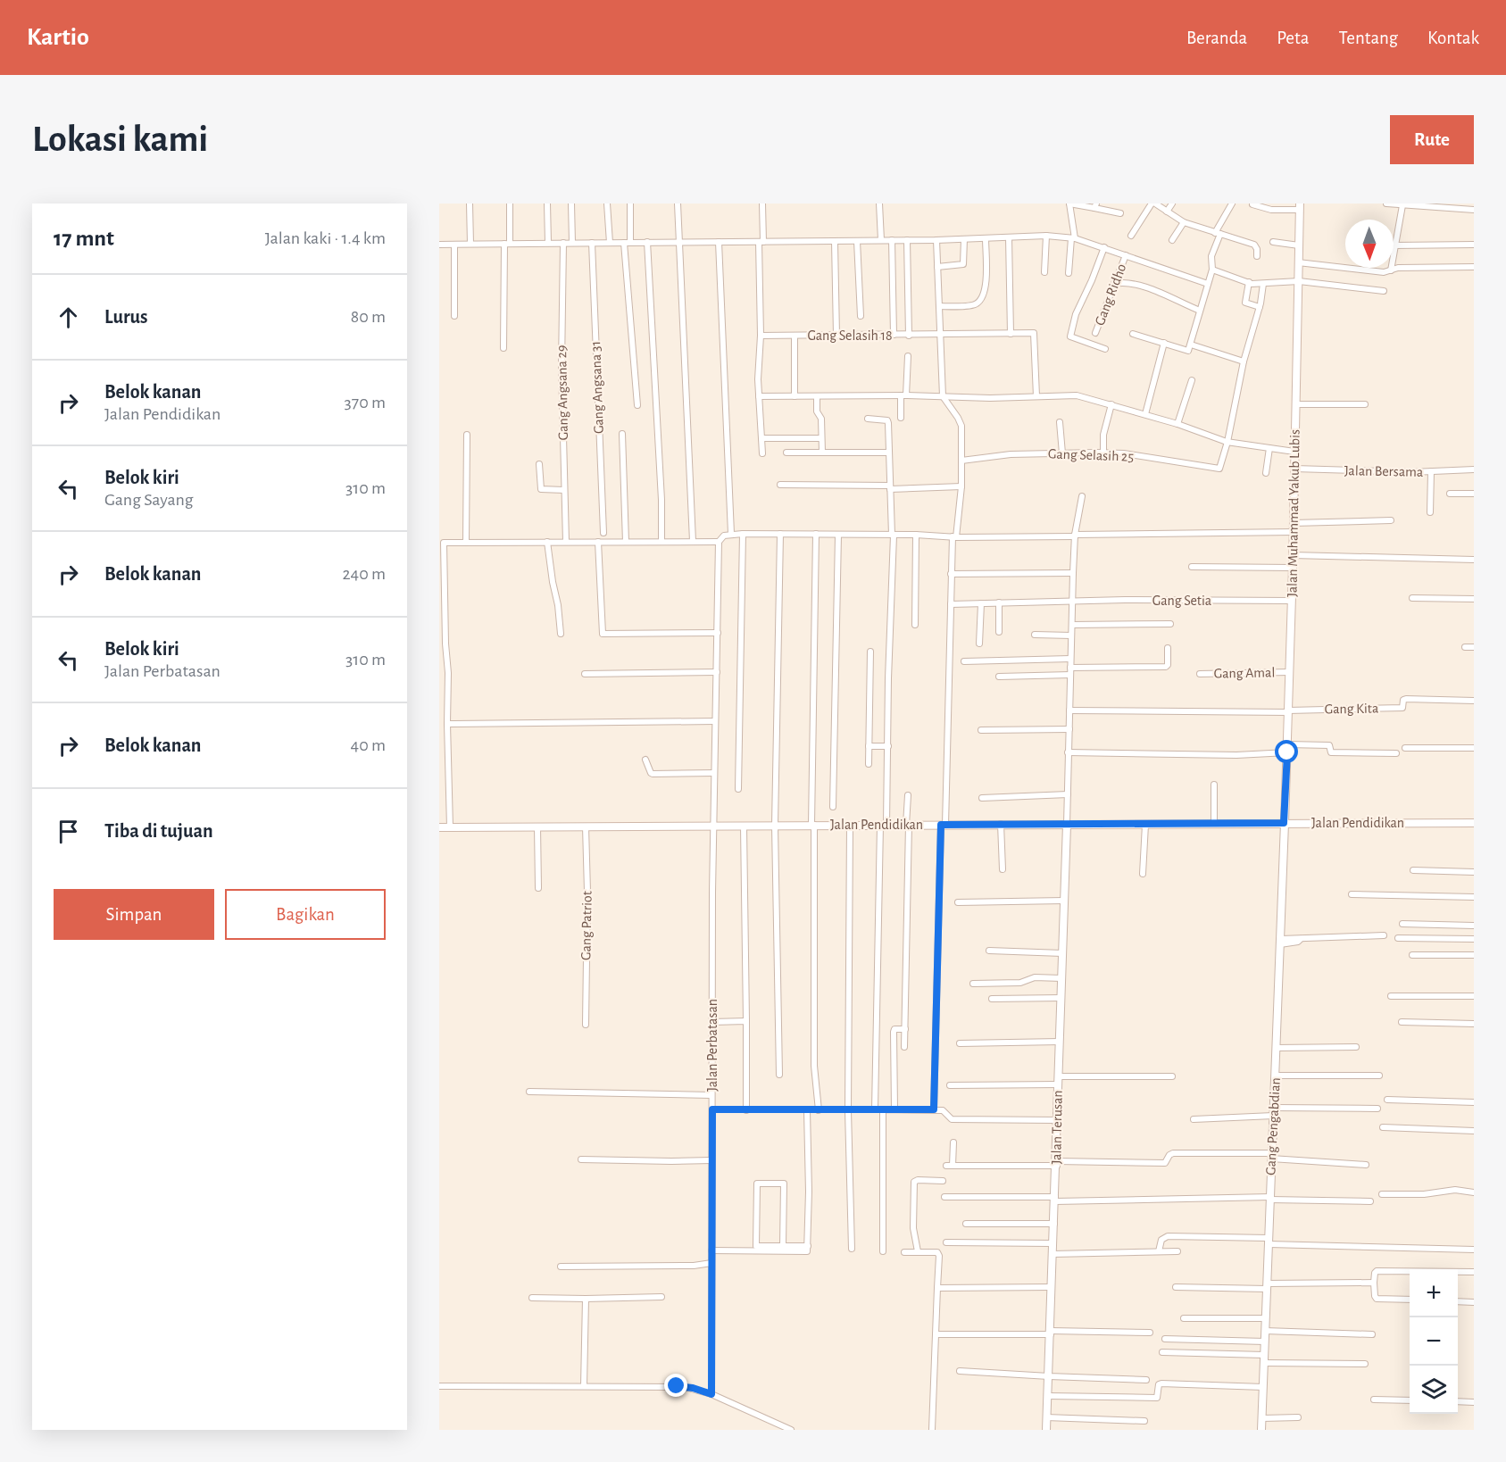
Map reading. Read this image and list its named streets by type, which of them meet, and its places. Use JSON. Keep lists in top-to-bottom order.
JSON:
{
  "streets": {
    "main road": ["Jalan Muhammad Yakub Lubis", "Jalan Pendidikan"],
    "street": [
      "Gang Ridho",
      "Gang Selasih 18",
      "Gang Angsana 31",
      "Gang Angsana 29",
      "Gang Selasih 25",
      "Jalan Bersama",
      "Gang Setia",
      "Gang Amal",
      "Gang Kita",
      "Gang Patriot",
      "Jalan Perbatasan",
      "Gang Pengabdian",
      "Jalan Terusan"
    ]
  },
  "crossings": [
    ["Jalan Bersama", "Jalan Muhammad Yakub Lubis"],
    ["Jalan Muhammad Yakub Lubis", "Gang Setia"],
    ["Jalan Muhammad Yakub Lubis", "Gang Amal"],
    ["Jalan Muhammad Yakub Lubis", "Gang Kita"],
    ["Jalan Muhammad Yakub Lubis", "Jalan Pendidikan"],
    ["Jalan Muhammad Yakub Lubis", "Gang Pengabdian"],
    ["Jalan Pendidikan", "Gang Patriot"],
    ["Jalan Pendidikan", "Jalan Perbatasan"],
    ["Jalan Pendidikan", "Gang Pengabdian"],
    ["Jalan Pendidikan", "Jalan Terusan"]
  ],
  "north": "bottom",
  "page": {
    "header": "Kartio",
    "nav": [
      "Beranda",
      "Peta",
      "Tentang",
      "Kontak"
    ],
    "buttons": [
      "Rute",
      ["Simpan", "Bagikan"]
    ],
    "title": "Lokasi kami",
    "heading": ["17 mnt", "Jalan kaki · 1.4 km"],
    "list": [
      ["Lurus", "80 m"],
      ["Belok kanan", "Jalan Pendidikan", "370 m"],
      ["Belok kiri", "Gang Sayang", "310 m"],
      ["Belok kanan", "240 m"],
      ["Belok kiri", "Jalan Perbatasan", "310 m"],
      ["Belok kanan", "40 m"],
      "Tiba di tujuan"
    ],
    "map_buttons": ["+", "−"]
  }
}
